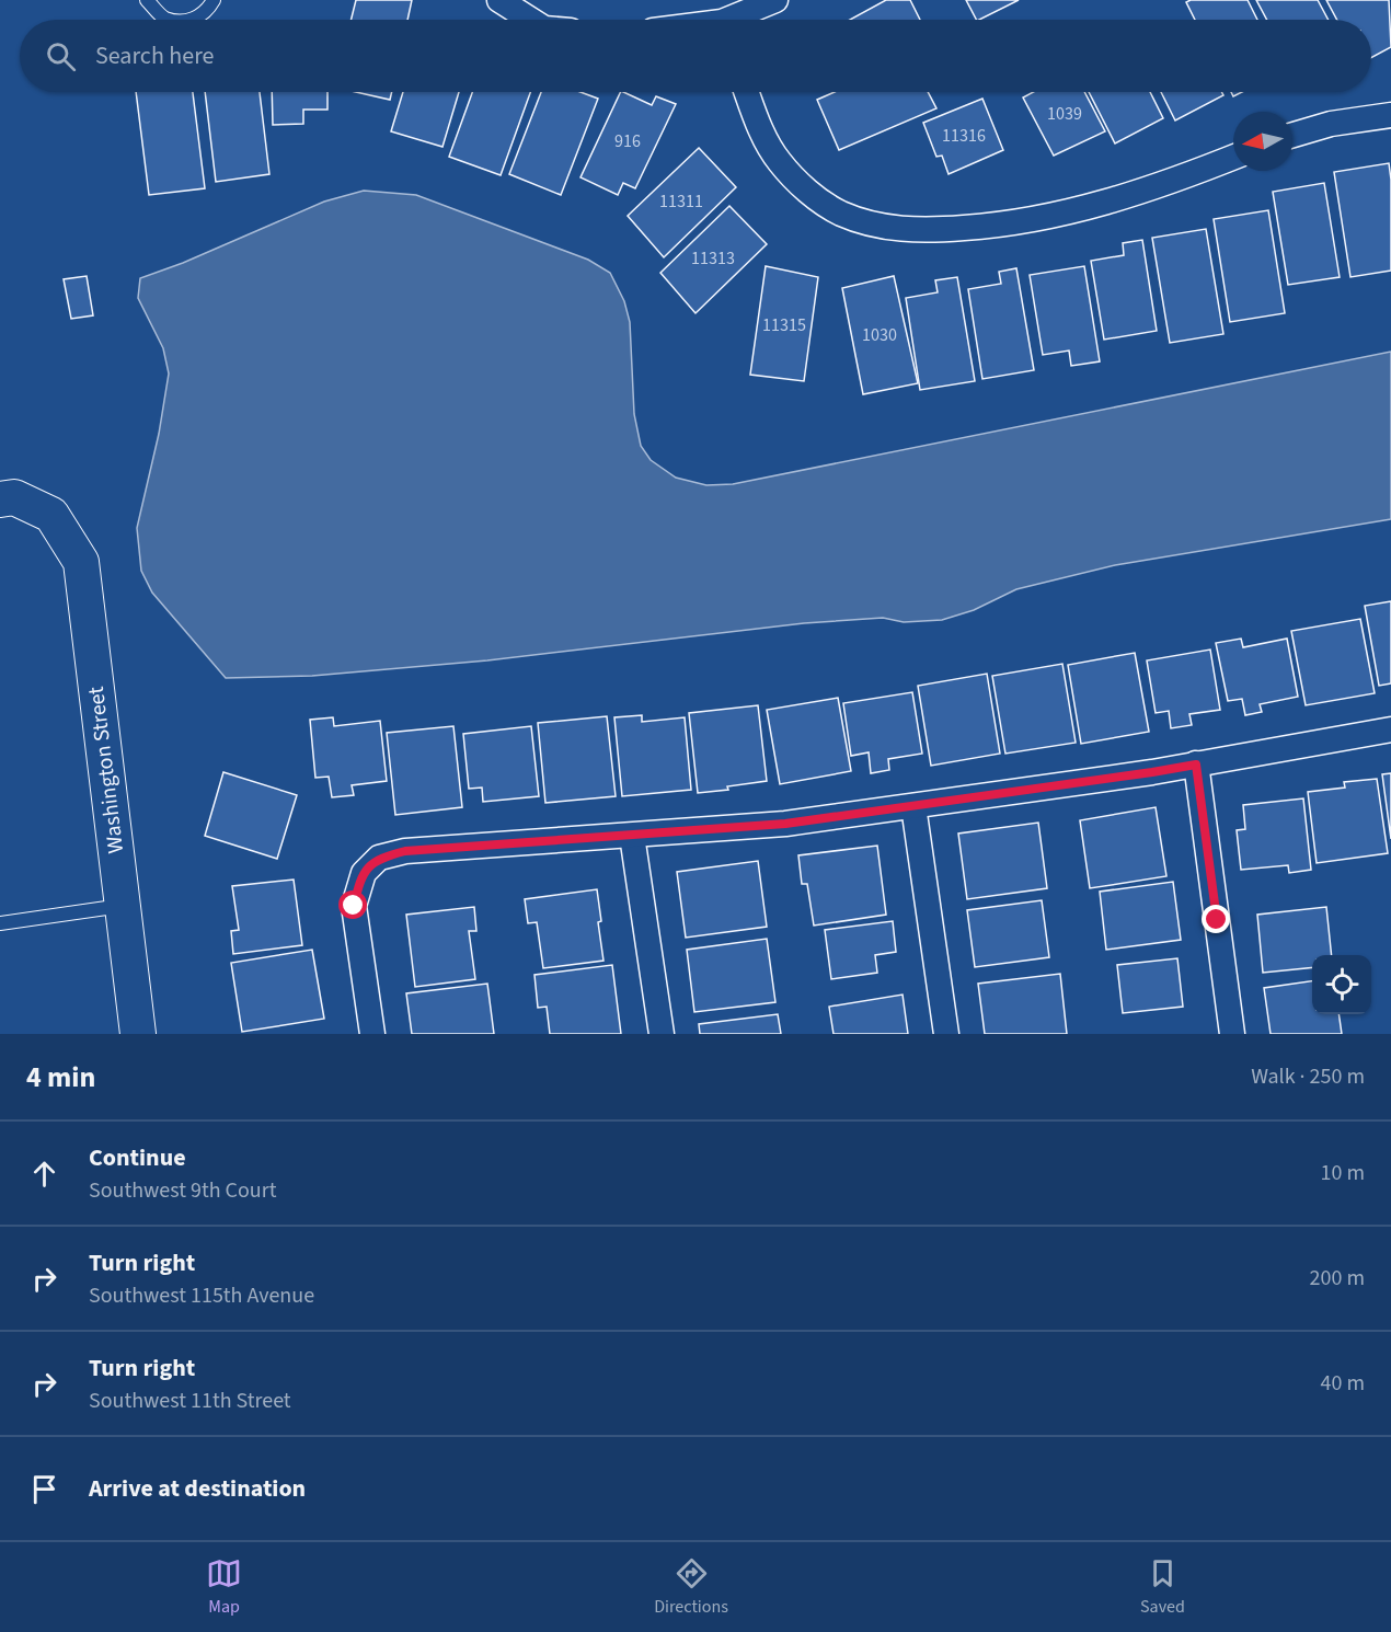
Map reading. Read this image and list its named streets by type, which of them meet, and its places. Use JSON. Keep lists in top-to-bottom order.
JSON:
{
  "streets": {
    "street": ["Washington Street"]
  },
  "house_numbers": [
    "1039",
    "11316",
    "916",
    "11311",
    "11313",
    "11315",
    "1030"
  ],
  "north": "left",
  "page": {
    "search": "Search here",
    "heading": ["4 min", "Walk · 250 m"],
    "list": [
      ["Continue", "Southwest 9th Court", "10 m"],
      ["Turn right", "Southwest 115th Avenue", "200 m"],
      ["Turn right", "Southwest 11th Street", "40 m"],
      "Arrive at destination"
    ],
    "nav": ["Map", "Directions", "Saved"]
  }
}
